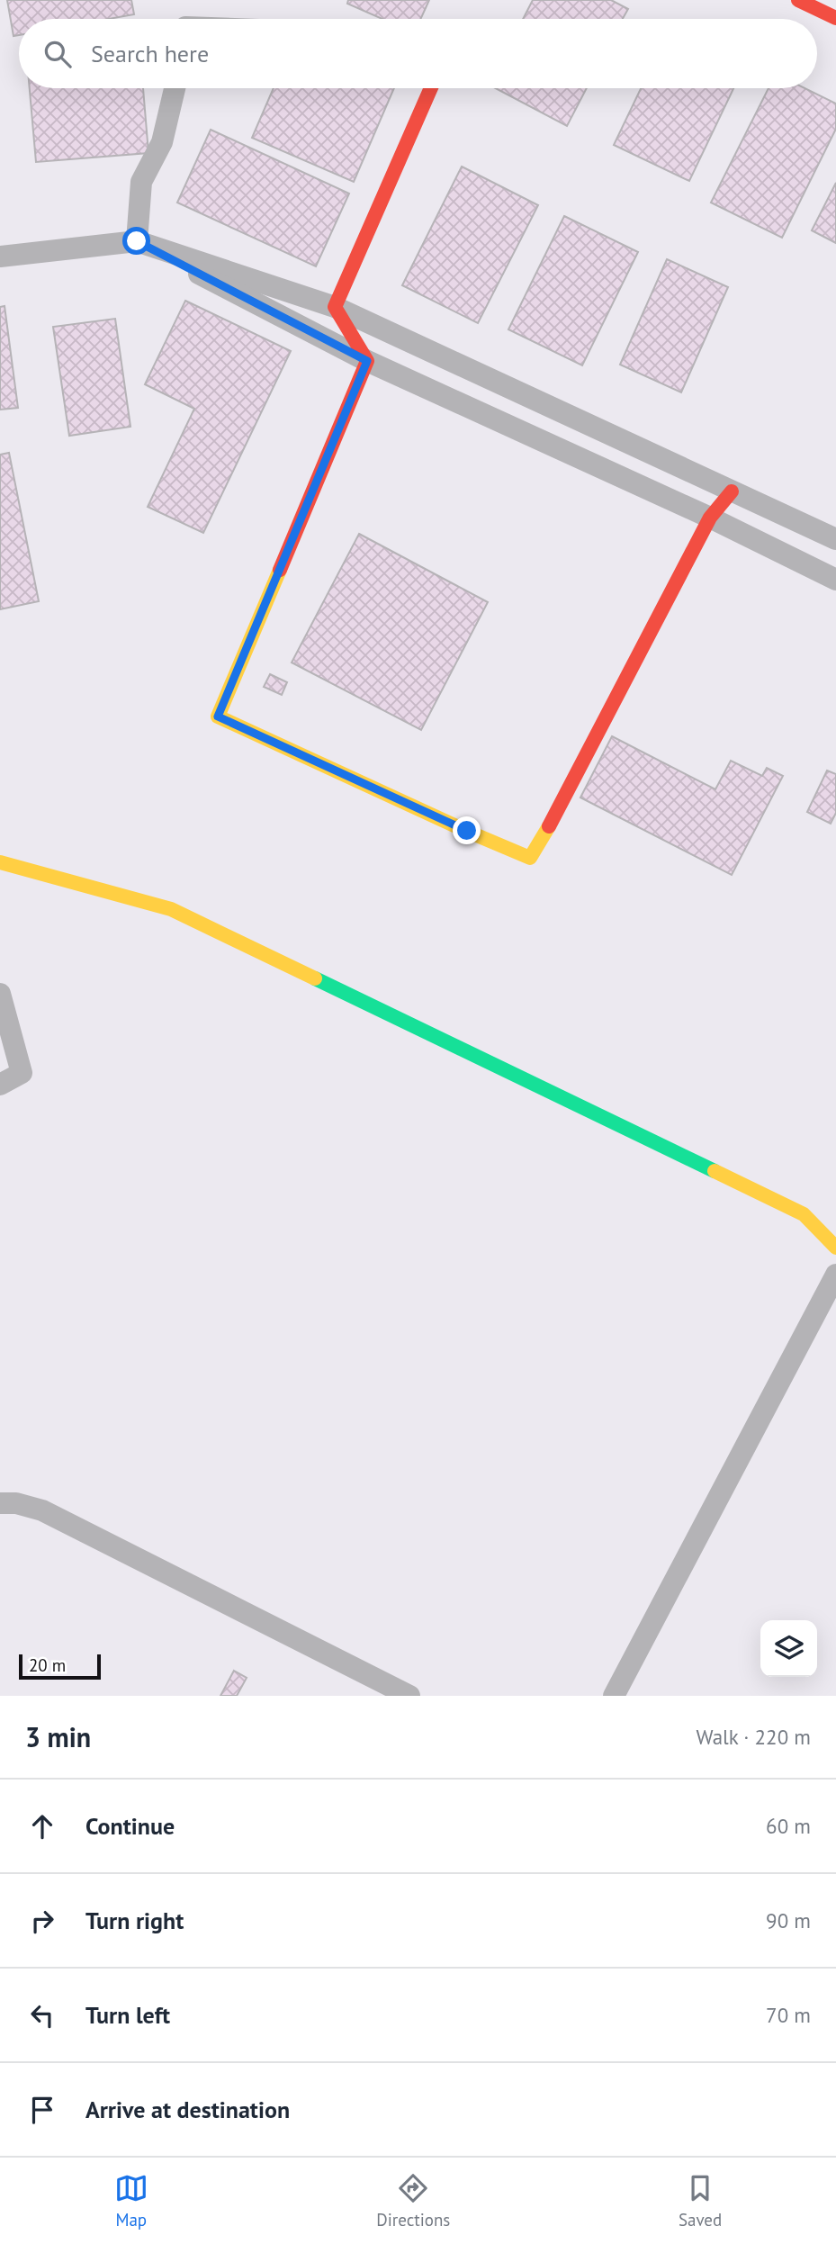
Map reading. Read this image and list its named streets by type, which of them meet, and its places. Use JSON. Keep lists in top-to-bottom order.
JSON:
{
  "scale_bar": "20 m",
  "page": {
    "search": "Search here",
    "scale": "20 m",
    "heading": ["3 min", "Walk · 220 m"],
    "list": [
      ["Continue", "60 m"],
      ["Turn right", "90 m"],
      ["Turn left", "70 m"],
      "Arrive at destination"
    ],
    "nav": ["Map", "Directions", "Saved"]
  }
}
